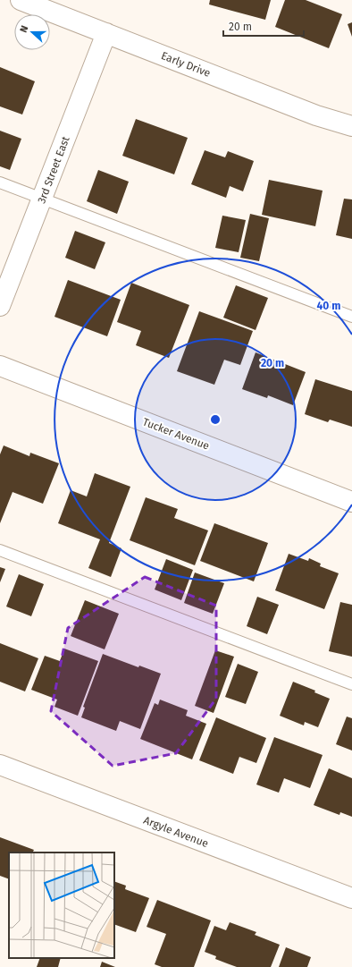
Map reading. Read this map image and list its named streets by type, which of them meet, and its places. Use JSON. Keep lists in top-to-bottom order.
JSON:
{
  "streets": {
    "street": [
      "Early Drive",
      "3rd Street East",
      "Tucker Avenue",
      "Argyle Avenue"
    ]
  },
  "crossings": [
    ["Early Drive", "3rd Street East"]
  ],
  "scale_bar": "20 m",
  "north": "left",
  "rings": ["40 m", "20 m"]
}
